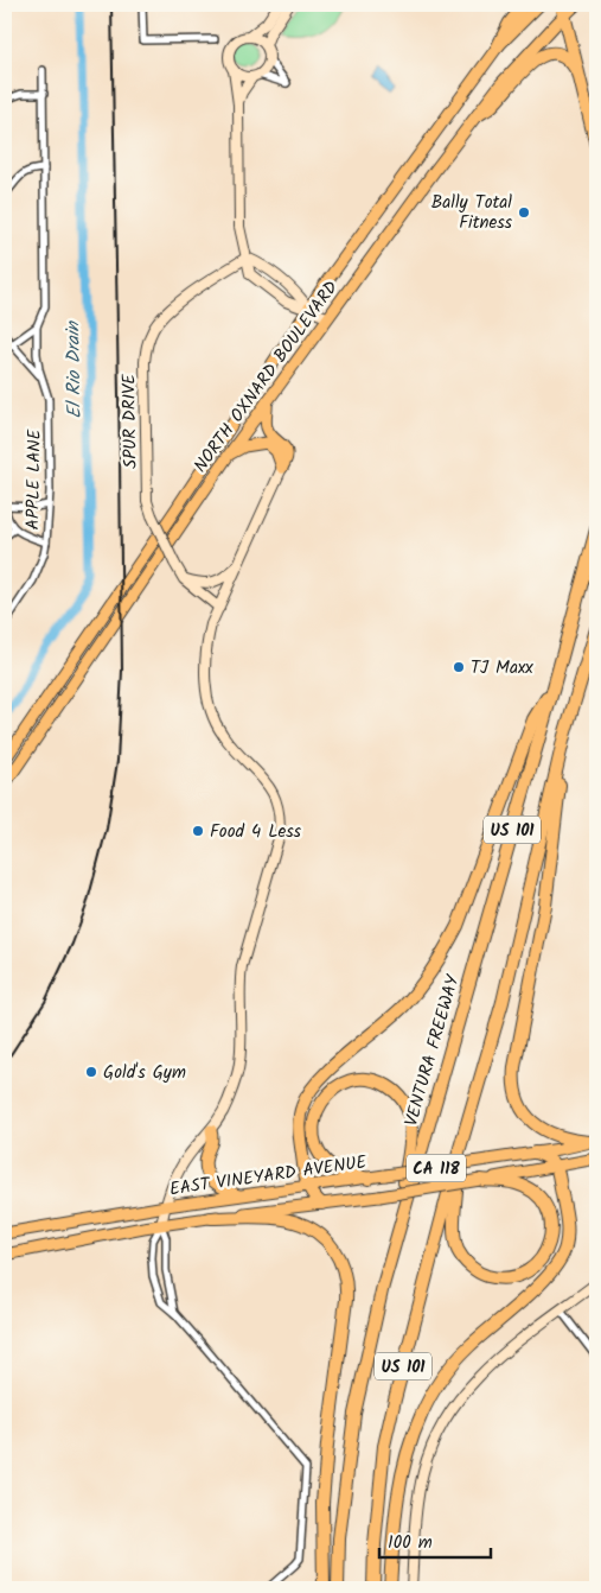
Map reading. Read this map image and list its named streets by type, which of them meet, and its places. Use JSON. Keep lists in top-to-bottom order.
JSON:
{
  "streets": {
    "highway": ["US 101", "VENTURA FREEWAY"],
    "main road": ["NORTH OXNARD BOULEVARD", "CA 118", "EAST VINEYARD AVENUE"],
    "street": ["SPUR DRIVE", "APPLE LANE"]
  },
  "crossings": [
    ["CA 118", "EAST VINEYARD AVENUE"]
  ],
  "water": ["El Rio Drain"],
  "places": [
    "Bally Total Fitness",
    "TJ Maxx",
    "Food 4 Less",
    "Gold's Gym"
  ],
  "scale_bar": "100 m"
}
